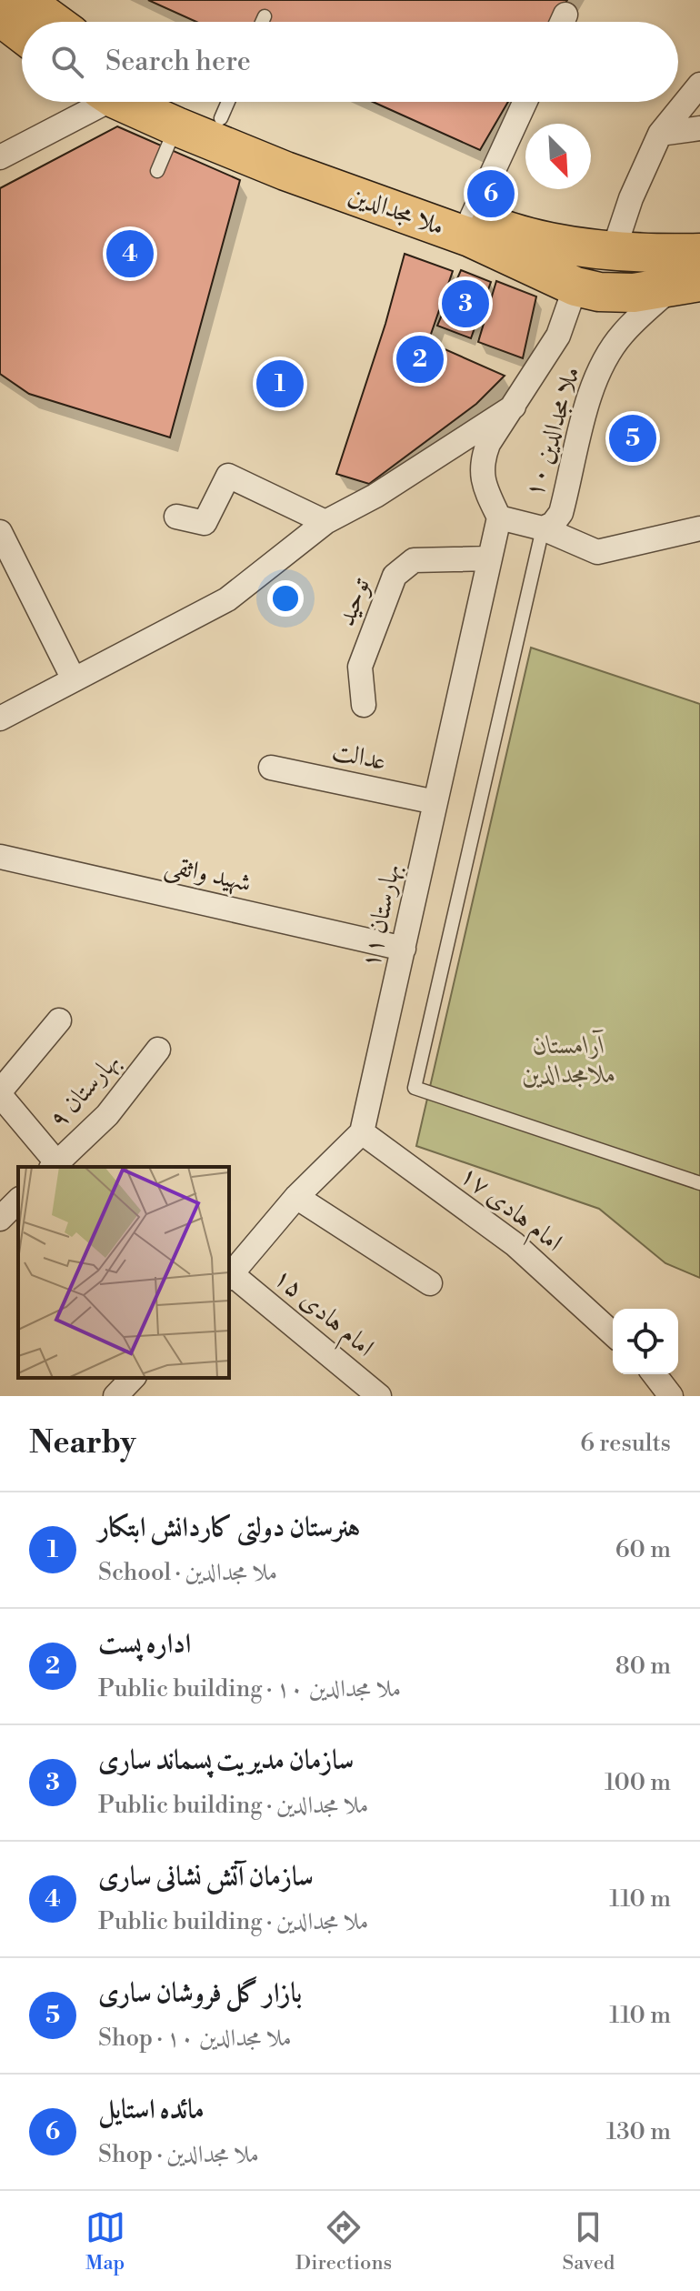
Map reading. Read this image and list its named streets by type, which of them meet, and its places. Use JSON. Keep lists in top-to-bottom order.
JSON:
{
  "streets": {
    "main road": ["ملا مجدالدین"],
    "street": [
      "ملا مجدالدین ١٠",
      "توحید",
      "عدالت",
      "شهید واثقی",
      "بهارستان ۱۱",
      "بهارستان ٩",
      "امام هادی ۱۷",
      "امام هادی ۱۵"
    ]
  },
  "crossings": [
    ["ملا مجدالدین", "ملا مجدالدین ١٠"],
    ["ملا مجدالدین ١٠", "بهارستان ۱۱"],
    ["توحید", "بهارستان ۱۱"],
    ["عدالت", "بهارستان ۱۱"],
    ["شهید واثقی", "بهارستان ۱۱"],
    ["بهارستان ۱۱", "امام هادی ۱۷"]
  ],
  "parks": ["آرامستان ملامجدالدین"],
  "north": "bottom right",
  "page": {
    "search": "Search here",
    "pins": [
      "6",
      "4",
      "3",
      "2",
      "1",
      "5"
    ],
    "heading": ["Nearby", "6 results"],
    "list": [
      {
        "mark": "1",
        "name": "هنرستان دولتی کاردانش ابتکار",
        "note": "School · ملا مجدالدین",
        "value": "60 m"
      },
      {
        "mark": "2",
        "name": "اداره پست",
        "note": "Public building · ملا مجدالدین ١٠",
        "value": "80 m"
      },
      {
        "mark": "3",
        "name": "سازمان مدیریت پسماند ساری",
        "note": "Public building · ملا مجدالدین",
        "value": "100 m"
      },
      {
        "mark": "4",
        "name": "سازمان آتش نشانی ساری",
        "note": "Public building · ملا مجدالدین",
        "value": "110 m"
      },
      {
        "mark": "5",
        "name": "بازار گل فروشان ساری",
        "note": "Shop · ملا مجدالدین ١٠",
        "value": "110 m"
      },
      {
        "mark": "6",
        "name": "مائده استایل",
        "note": "Shop · ملا مجدالدین",
        "value": "130 m"
      }
    ],
    "nav": ["Map", "Directions", "Saved"]
  }
}
